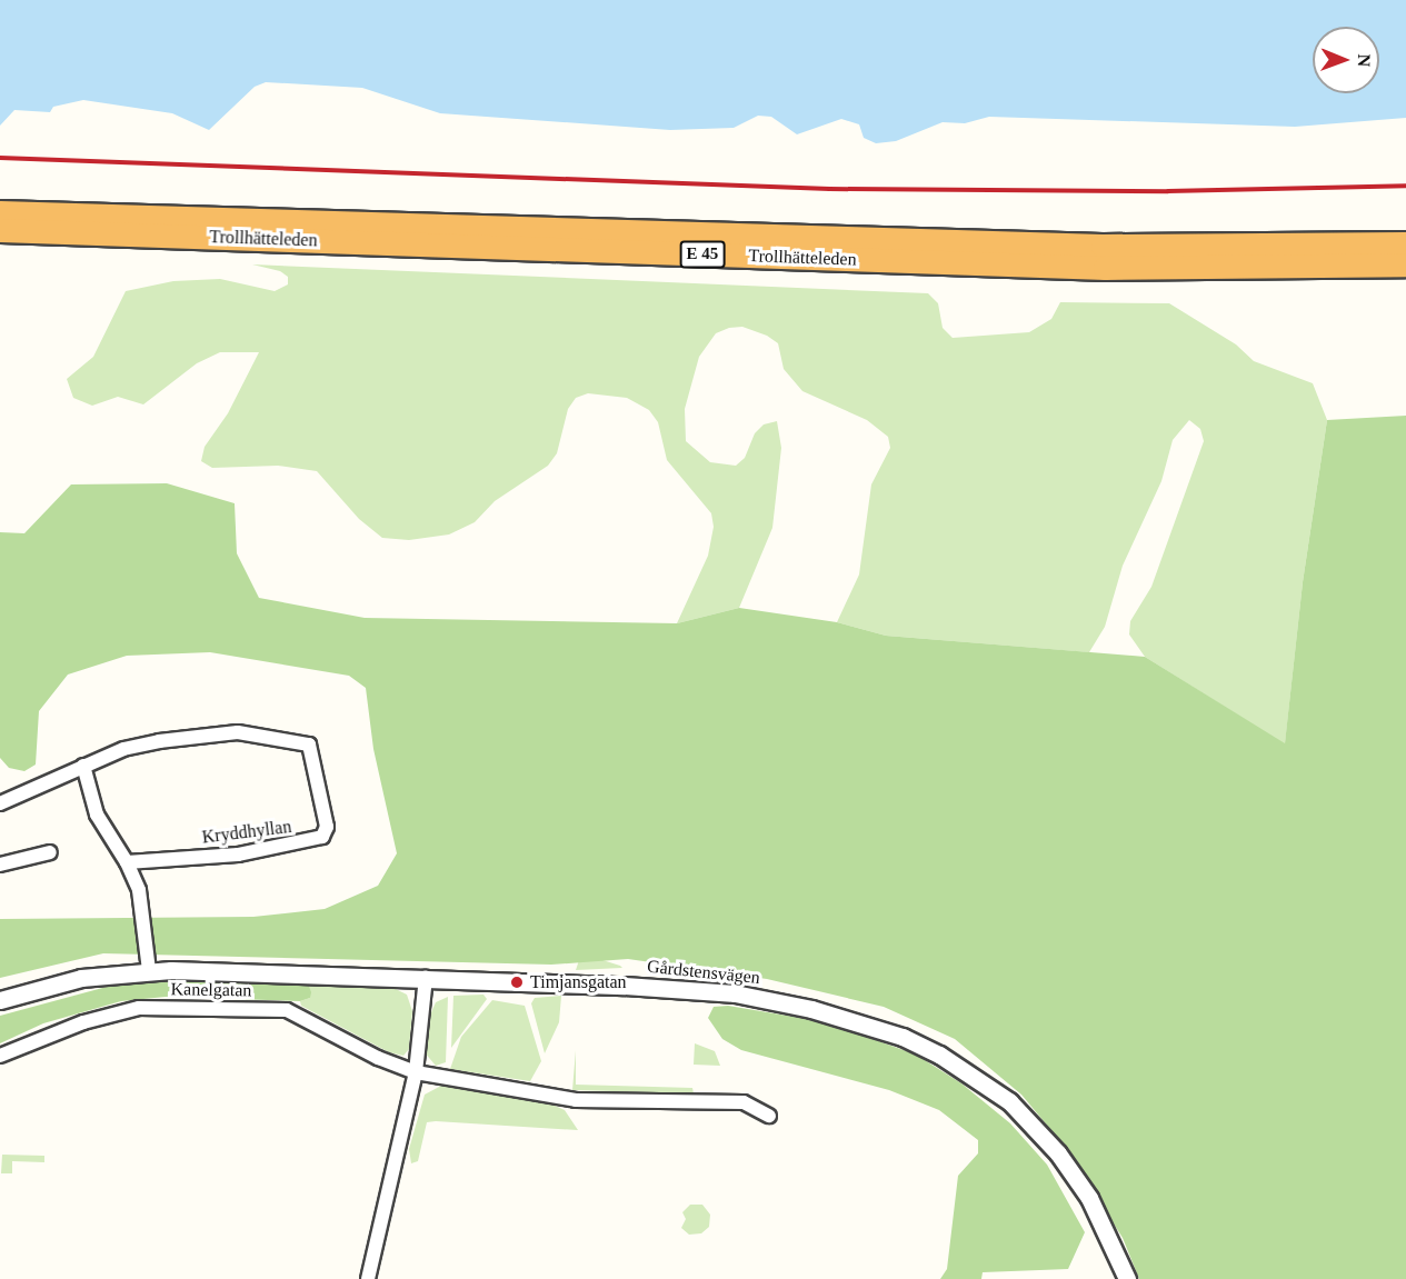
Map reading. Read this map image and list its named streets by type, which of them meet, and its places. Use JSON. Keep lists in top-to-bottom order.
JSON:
{
  "streets": {
    "highway": ["Trollhätteleden", "E 45"],
    "street": ["Kryddhyllan", "Gårdstensvägen", "Kanelgatan"]
  },
  "places": ["Timjansgatan"],
  "north": "right"
}
